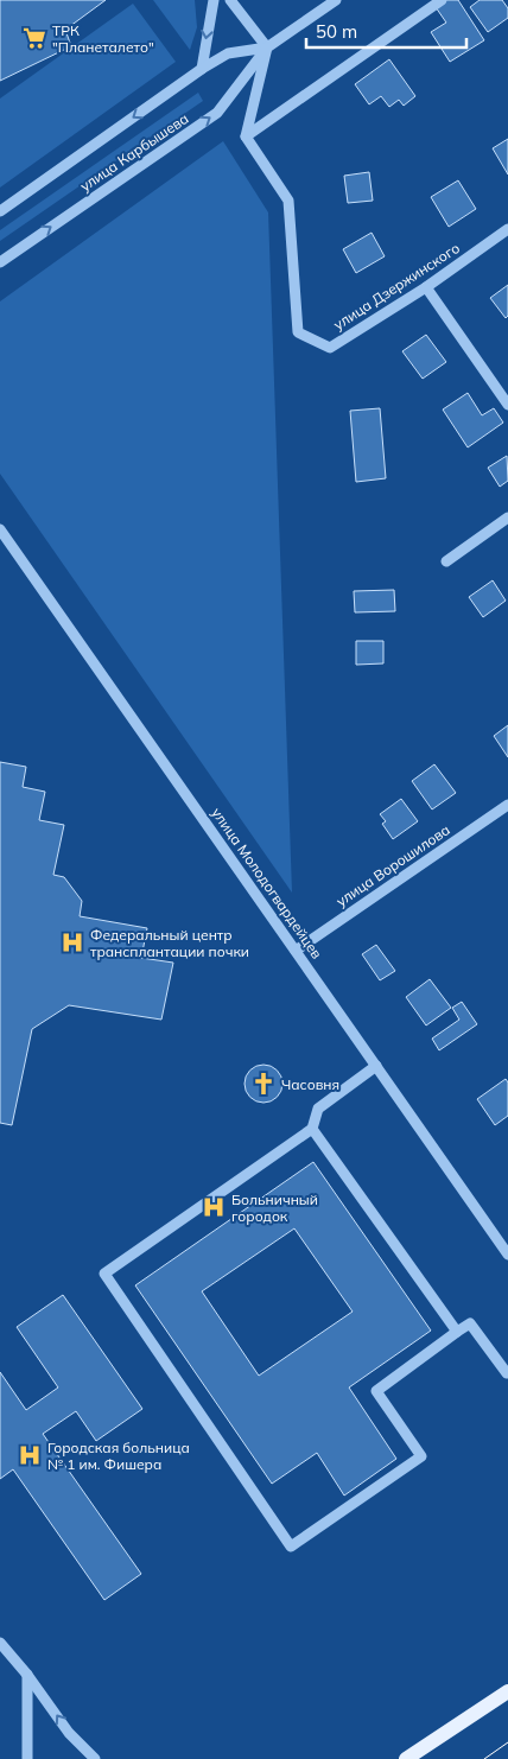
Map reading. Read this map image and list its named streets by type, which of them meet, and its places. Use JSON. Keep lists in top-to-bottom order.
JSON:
{
  "streets": {
    "street": [
      "улица Карбышева",
      "улица Дзержинского",
      "улица Ворошилова",
      "улица Молодогвардейцев"
    ]
  },
  "crossings": [
    ["улица Ворошилова", "улица Молодогвардейцев"]
  ],
  "places": {
    "supermarket": ["ТРК \"Планеталето\""],
    "hospital": ["Федеральный центр трансплантации почки", "Больничный городок", "Городская больница № 1 им. Фишера"],
    "church": ["Часовня"]
  },
  "scale_bar": "50 m"
}
